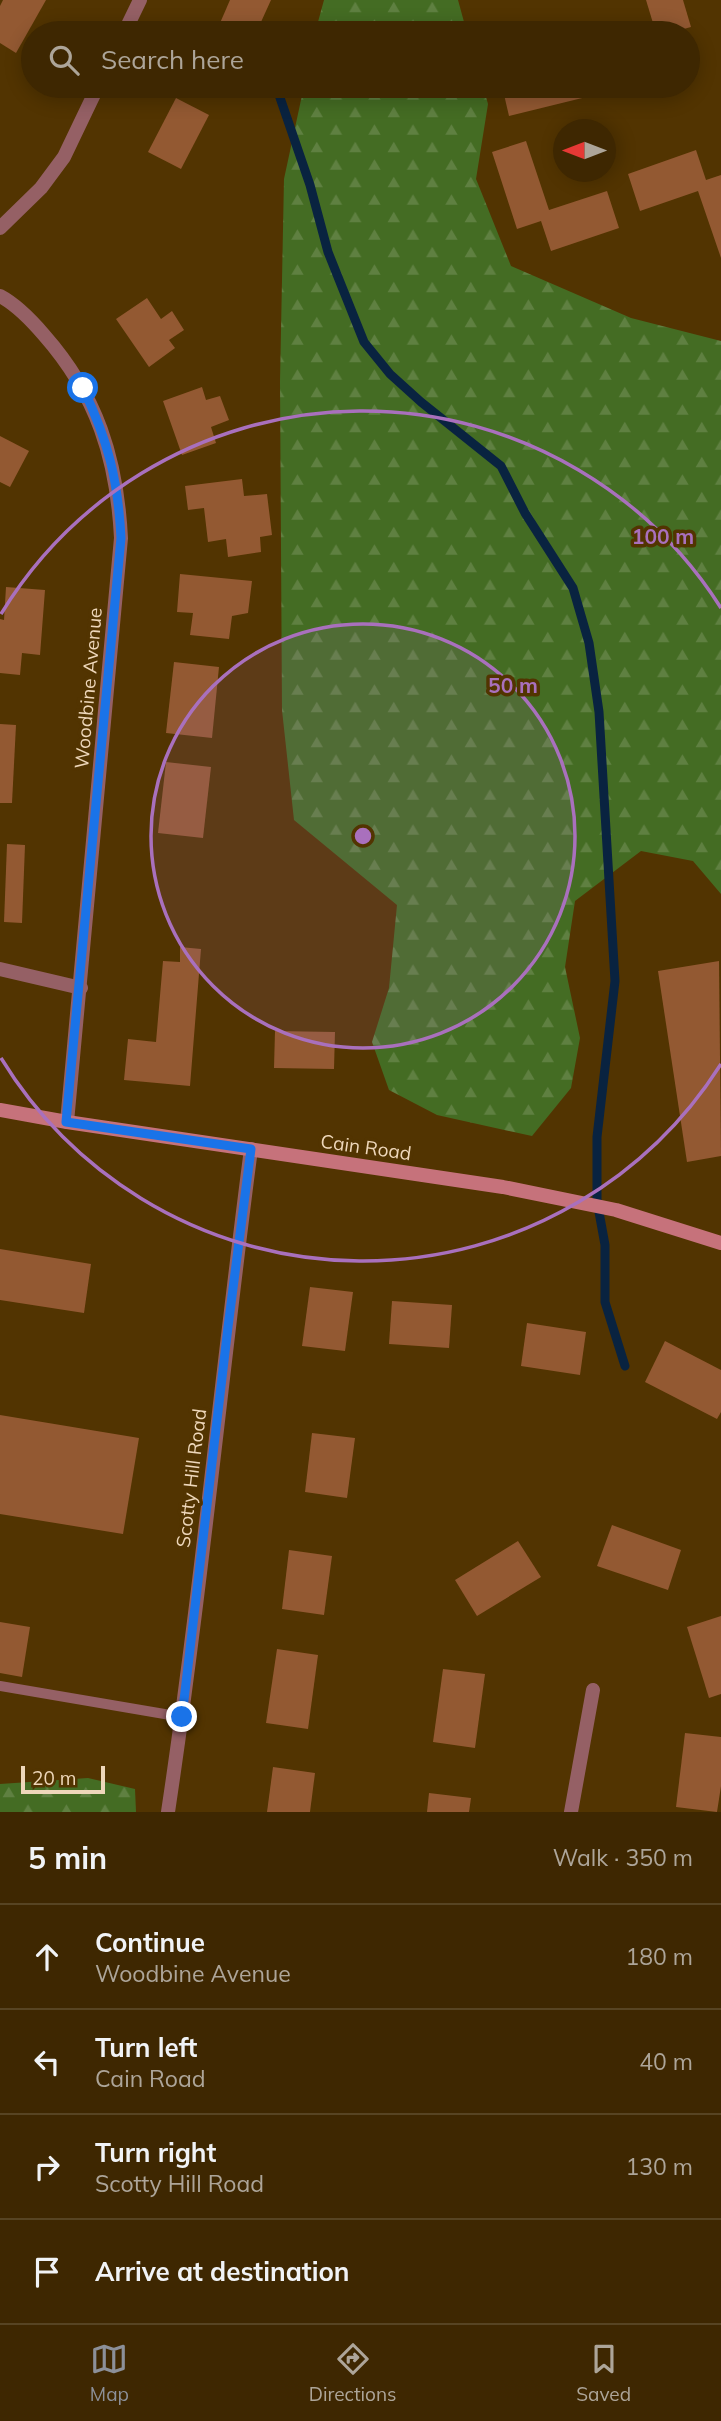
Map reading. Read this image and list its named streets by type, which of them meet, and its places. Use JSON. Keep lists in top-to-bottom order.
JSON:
{
  "streets": {
    "main road": ["Cain Road"],
    "street": ["Woodbine Avenue", "Scotty Hill Road"]
  },
  "crossings": [
    ["Woodbine Avenue", "Cain Road"],
    ["Cain Road", "Scotty Hill Road"]
  ],
  "scale_bar": "20 m",
  "north": "left",
  "page": {
    "search": "Search here",
    "scale": "20 m",
    "heading": ["5 min", "Walk · 350 m"],
    "list": [
      ["Continue", "Woodbine Avenue", "180 m"],
      ["Turn left", "Cain Road", "40 m"],
      ["Turn right", "Scotty Hill Road", "130 m"],
      "Arrive at destination"
    ],
    "nav": ["Map", "Directions", "Saved"]
  },
  "rings": ["100 m", "50 m"]
}
